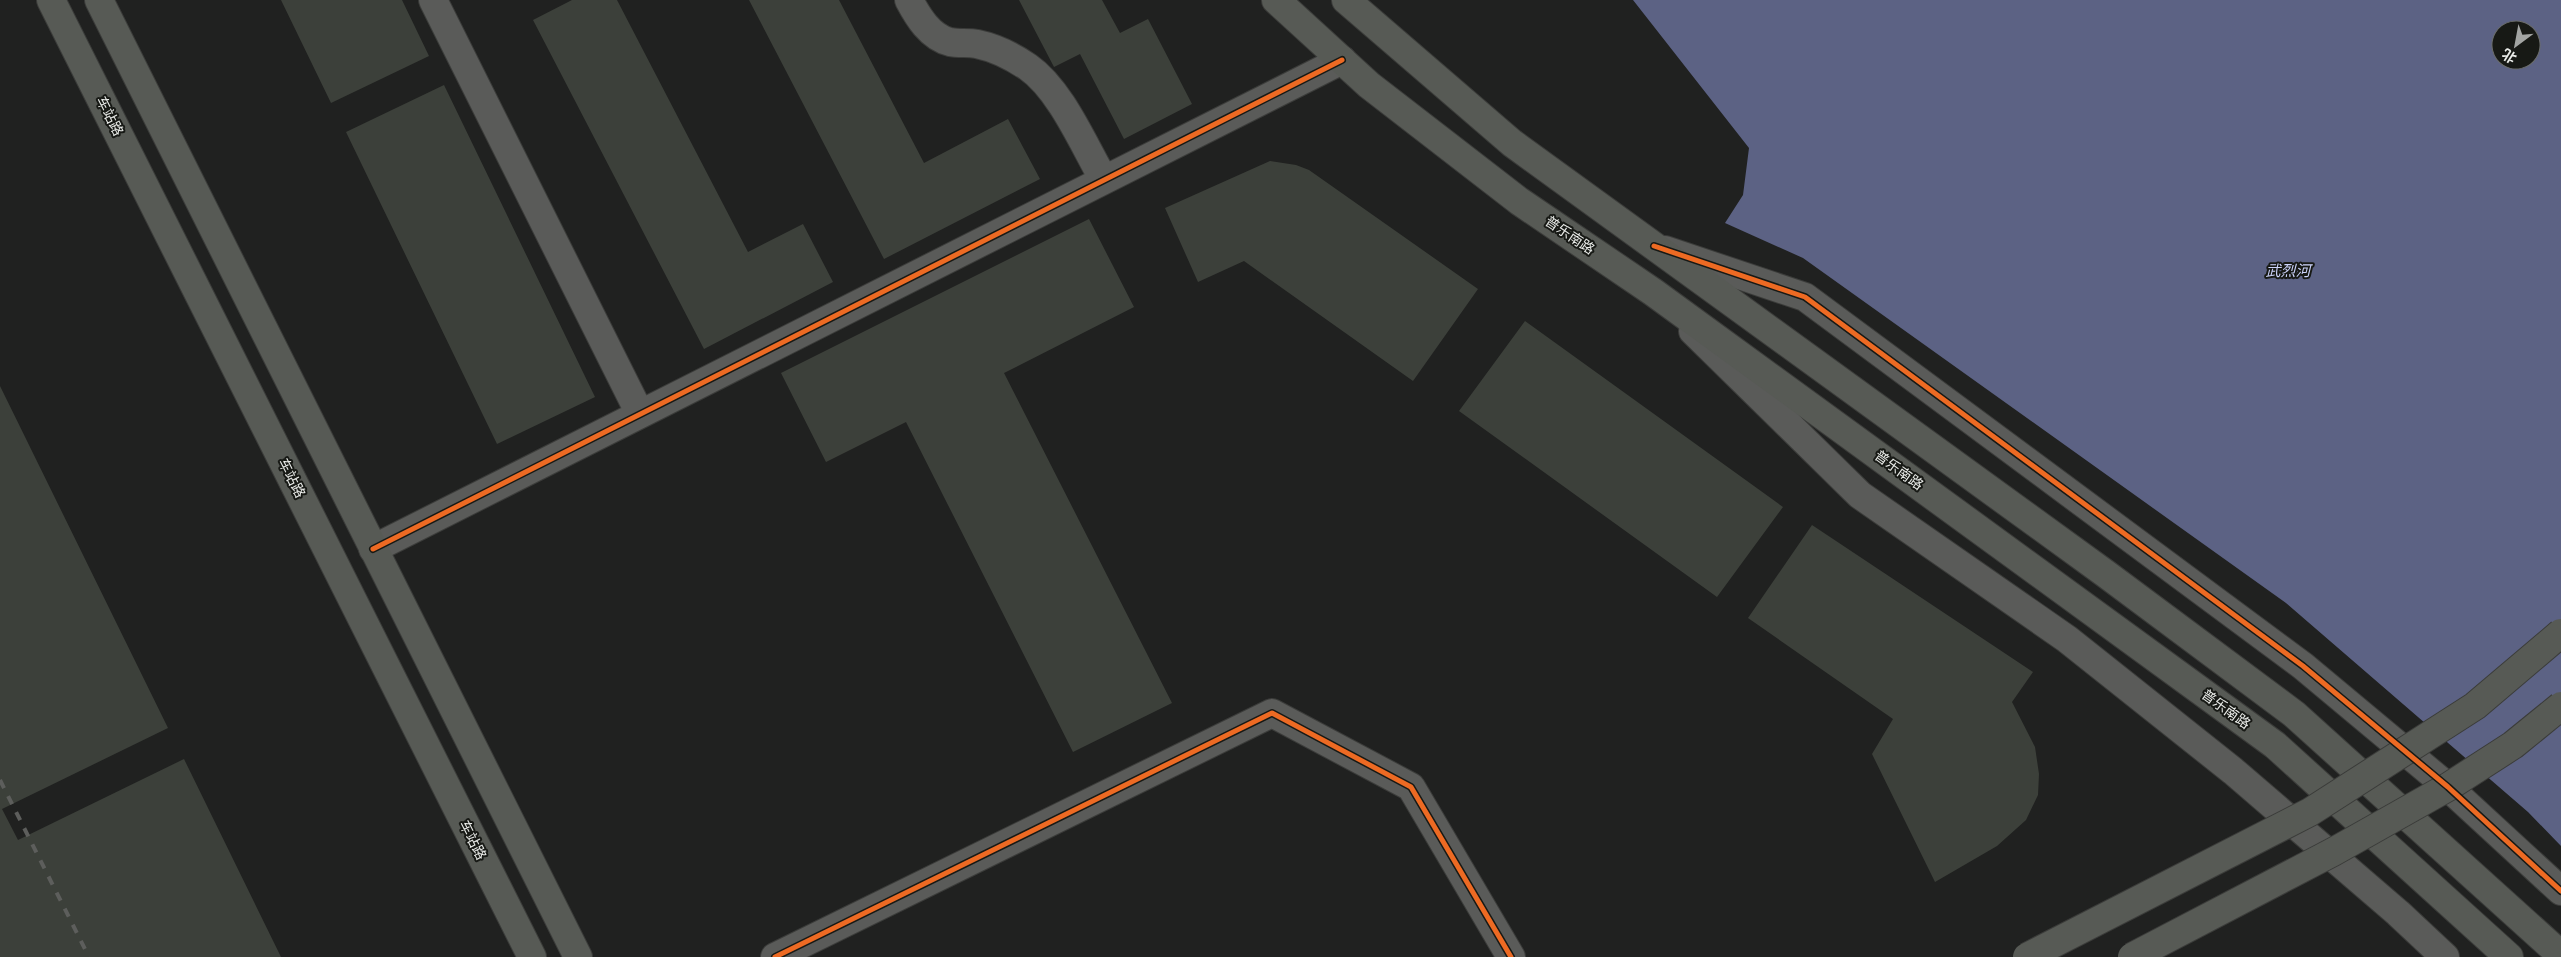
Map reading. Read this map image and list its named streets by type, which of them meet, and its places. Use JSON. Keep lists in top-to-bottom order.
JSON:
{
  "streets": {
    "main road": ["车站路", "普乐南路"]
  },
  "water": ["武烈河"],
  "north": "bottom left"
}
